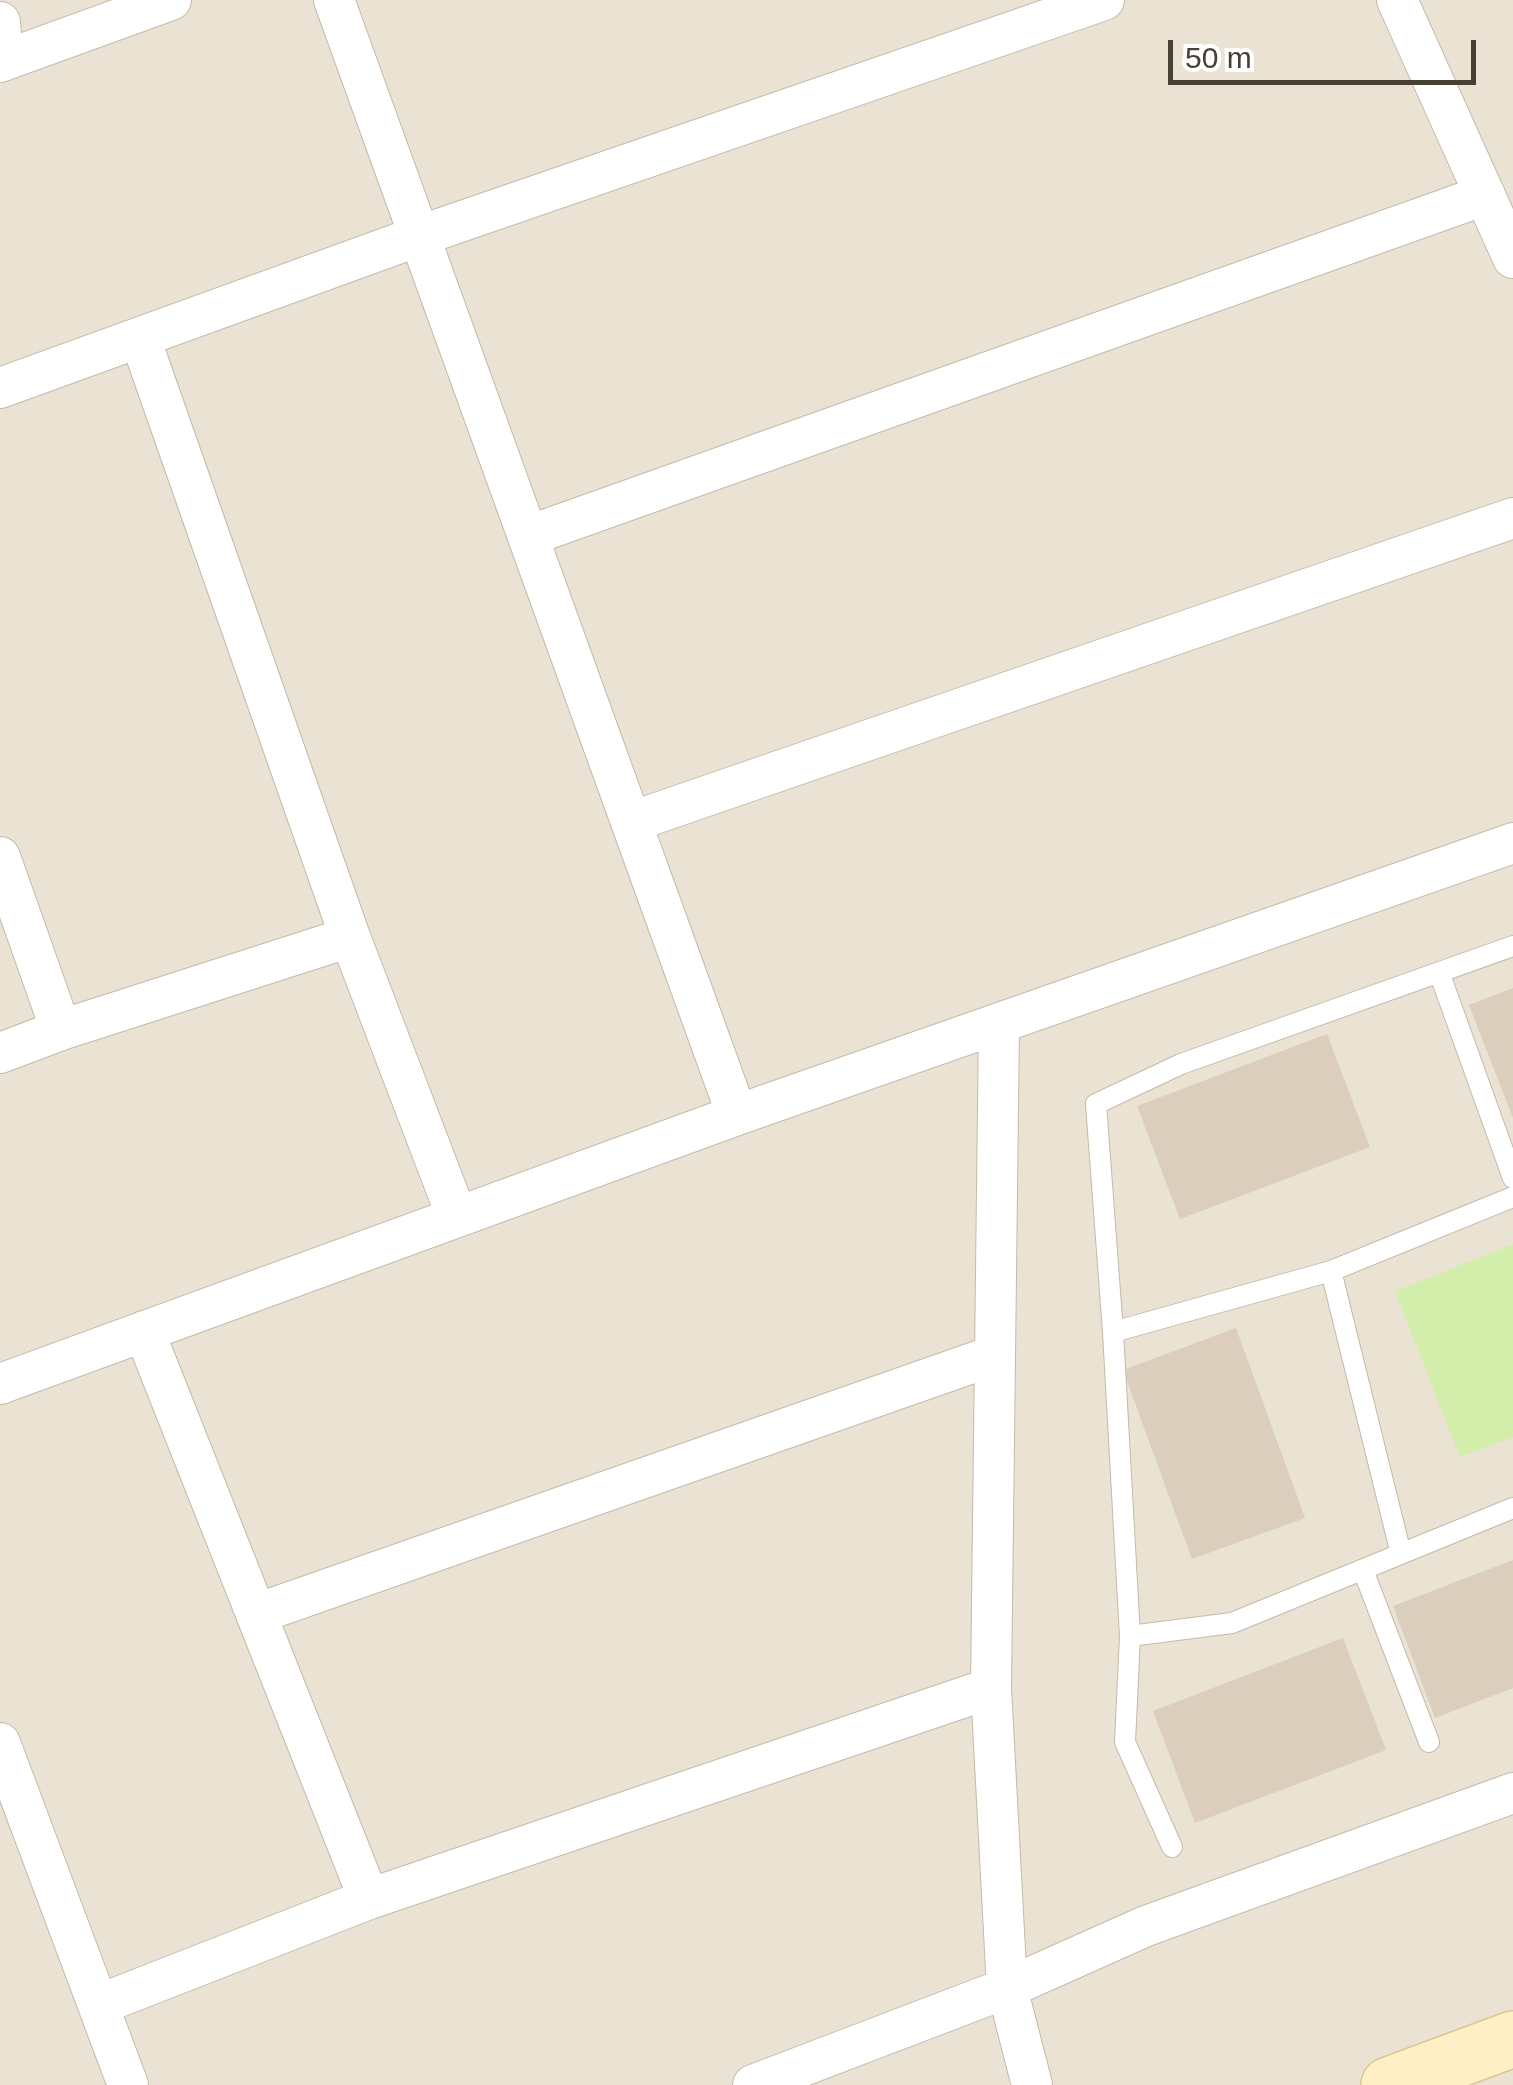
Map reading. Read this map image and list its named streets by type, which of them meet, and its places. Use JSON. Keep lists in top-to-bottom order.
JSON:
{
  "scale_bar": "50 m"
}
